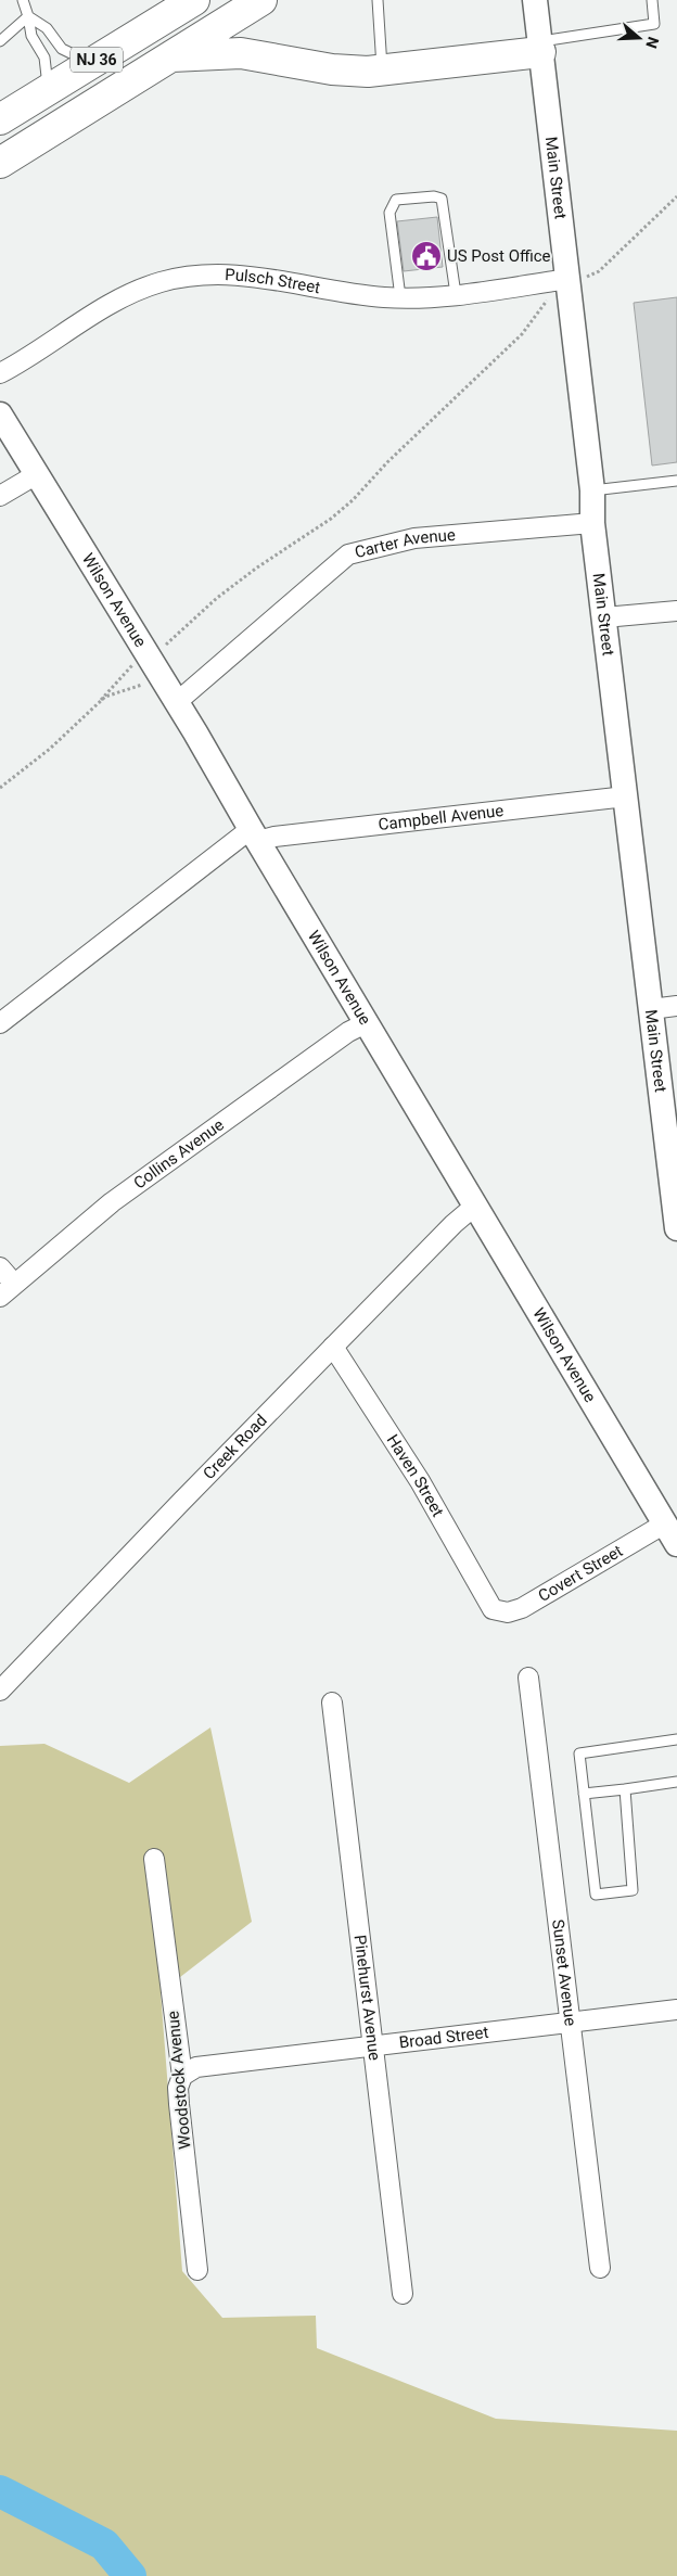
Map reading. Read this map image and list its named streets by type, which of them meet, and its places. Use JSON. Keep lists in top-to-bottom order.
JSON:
{
  "streets": {
    "highway": ["NJ 36"],
    "street": [
      "Main Street",
      "Pulsch Street",
      "Carter Avenue",
      "Wilson Avenue",
      "Campbell Avenue",
      "Collins Avenue",
      "Creek Road",
      "Haven Street",
      "Covert Street",
      "Sunset Avenue",
      "Pinehurst Avenue",
      "Broad Street",
      "Woodstock Avenue"
    ]
  },
  "crossings": [
    ["Main Street", "Pulsch Street"],
    ["Main Street", "Carter Avenue"],
    ["Main Street", "Campbell Avenue"],
    ["Carter Avenue", "Wilson Avenue"],
    ["Wilson Avenue", "Campbell Avenue"],
    ["Wilson Avenue", "Collins Avenue"],
    ["Wilson Avenue", "Creek Road"],
    ["Wilson Avenue", "Covert Street"],
    ["Creek Road", "Haven Street"],
    ["Haven Street", "Covert Street"],
    ["Sunset Avenue", "Broad Street"],
    ["Pinehurst Avenue", "Broad Street"],
    ["Broad Street", "Woodstock Avenue"]
  ],
  "places": {
    "public building": ["US Post Office"]
  },
  "north": "right"
}
